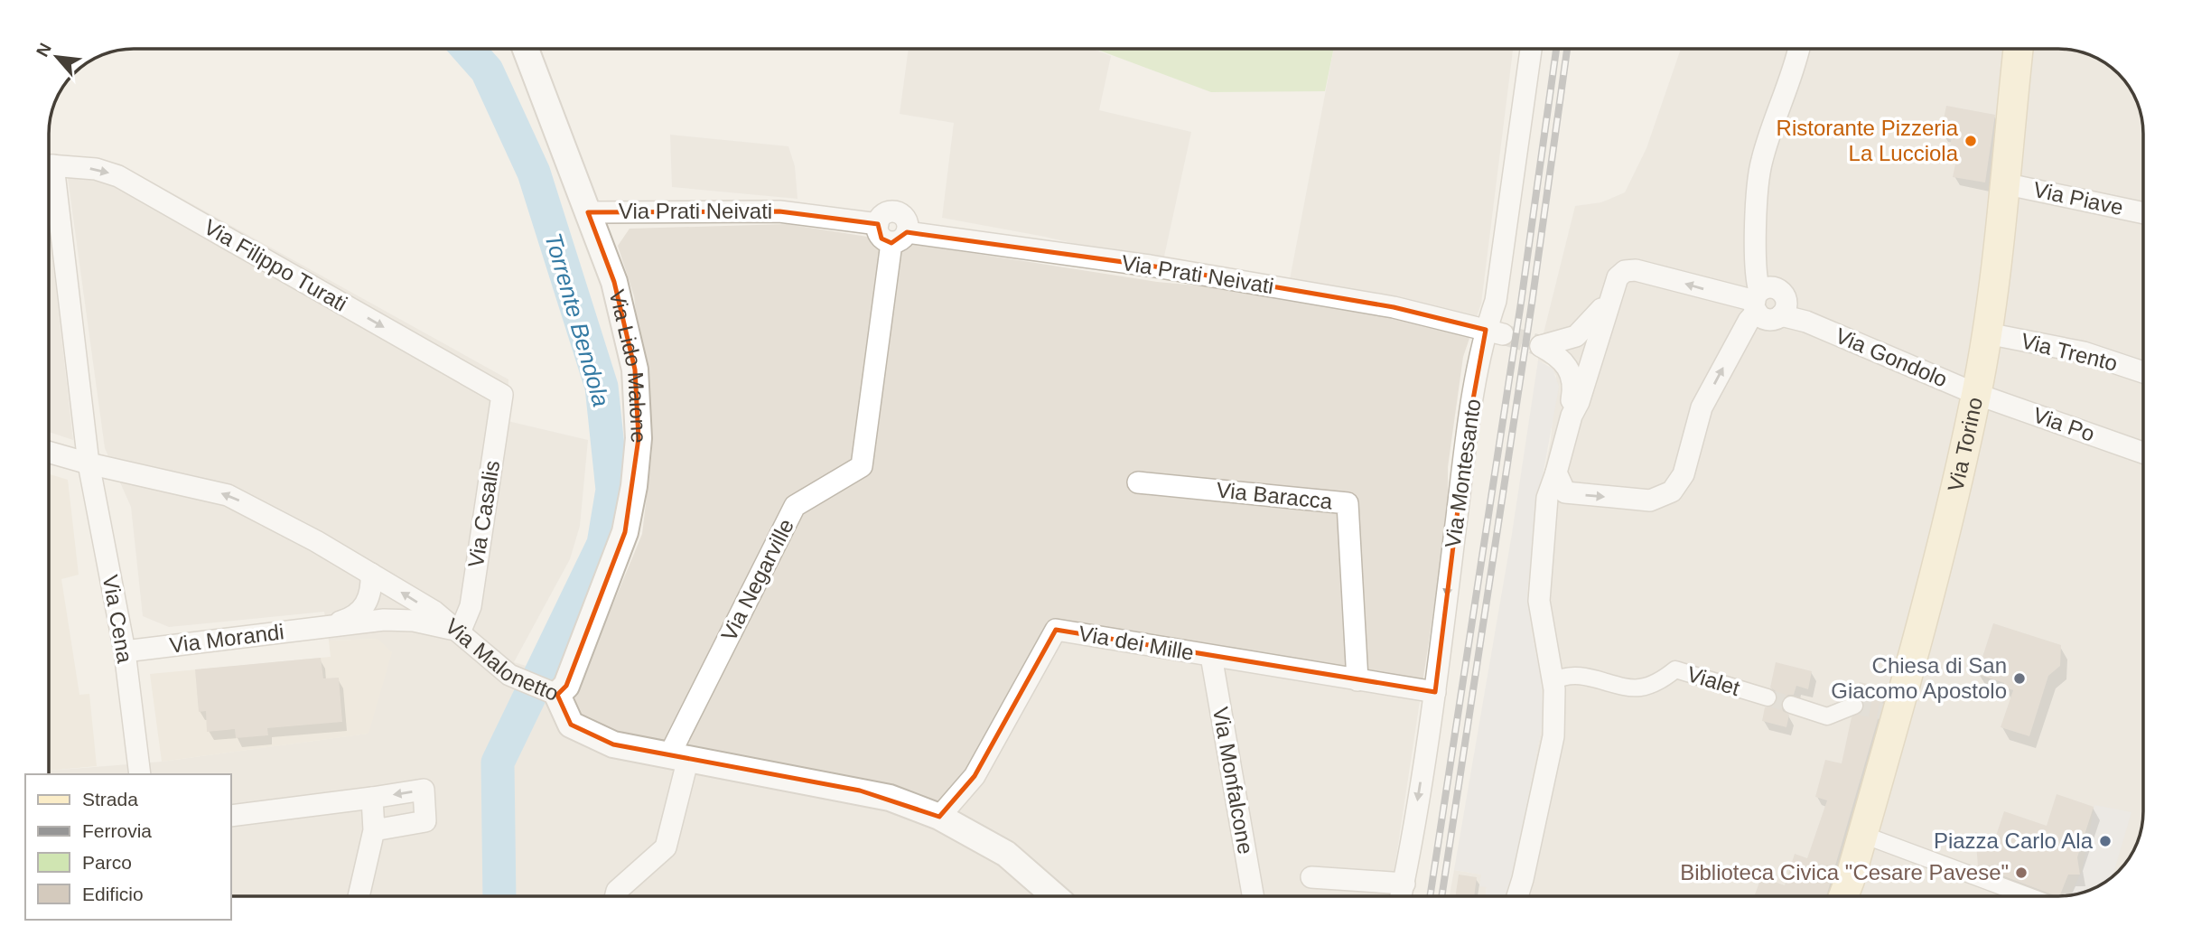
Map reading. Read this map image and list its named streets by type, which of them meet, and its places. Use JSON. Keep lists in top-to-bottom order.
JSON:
{
  "streets": {
    "main road": ["Via Torino"],
    "street": [
      "Via Piave",
      "Via Prati Neivati",
      "Via Filippo Turati",
      "Via Trento",
      "Via Gondolo",
      "Via Lido Malone",
      "Via Po",
      "Via Montesanto",
      "Via Baracca",
      "Via Casalis",
      "Via Negarville",
      "Via Cena",
      "Via Morandi",
      "Via dei Mille",
      "Via Malonetto",
      "Vialet",
      "Via Monfalcone"
    ]
  },
  "crossings": [
    ["Via Piave", "Via Torino"],
    ["Via Prati Neivati", "Via Lido Malone"],
    ["Via Prati Neivati", "Via Montesanto"],
    ["Via Prati Neivati", "Via Negarville"],
    ["Via Filippo Turati", "Via Casalis"],
    ["Via Trento", "Via Torino"],
    ["Via Gondolo", "Via Po"],
    ["Via Gondolo", "Via Torino"],
    ["Via Lido Malone", "Via Malonetto"],
    ["Via Po", "Via Torino"],
    ["Via Montesanto", "Via dei Mille"],
    ["Via Baracca", "Via dei Mille"],
    ["Via Casalis", "Via Morandi"],
    ["Via Casalis", "Via Malonetto"],
    ["Via Negarville", "Via Malonetto"],
    ["Via Cena", "Via Morandi"],
    ["Via Cena", "Via Malonetto"],
    ["Via Morandi", "Via Malonetto"],
    ["Via dei Mille", "Via Malonetto"],
    ["Via dei Mille", "Via Monfalcone"]
  ],
  "one_way": ["Via Filippo Turati", "Via Malonetto"],
  "water": ["Torrente Bendola"],
  "places": [
    "Ristorante Pizzeria La Lucciola",
    "Chiesa di San Giacomo Apostolo",
    "Piazza Carlo Ala",
    "Biblioteca Civica \"Cesare Pavese\""
  ],
  "legend": [
    "Strada",
    "Ferrovia",
    "Parco",
    "Edificio"
  ],
  "north": "top left"
}
